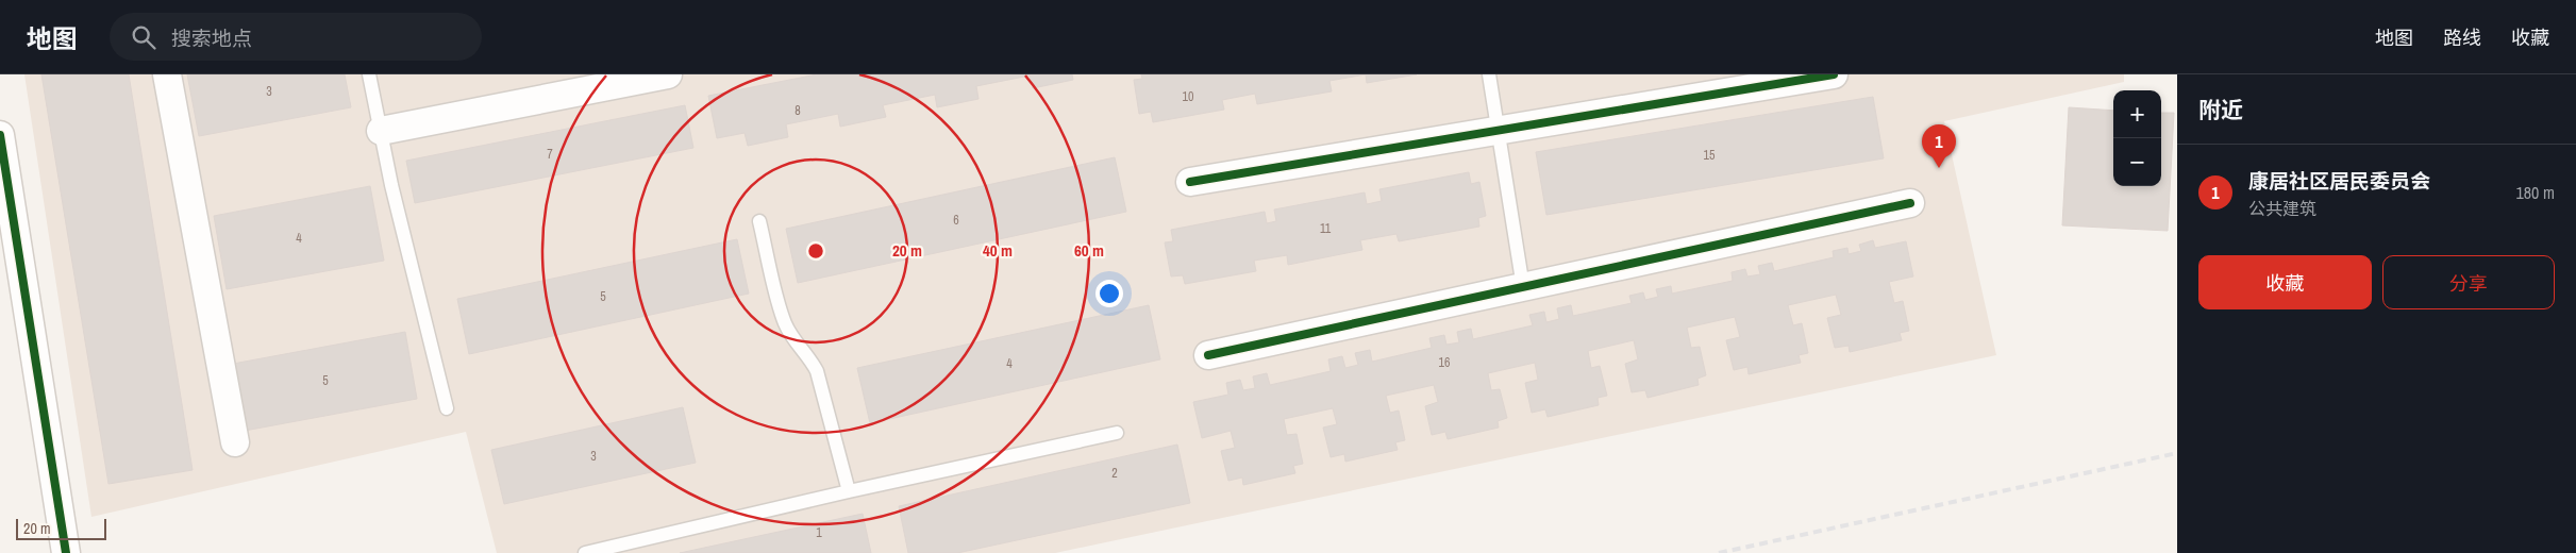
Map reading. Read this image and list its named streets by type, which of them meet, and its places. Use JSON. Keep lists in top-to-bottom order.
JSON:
{
  "house_numbers": [
    "3",
    "10",
    "8",
    "7",
    "15",
    "6",
    "11",
    "4",
    "5",
    "16",
    "4",
    "5",
    "3",
    "2",
    "1"
  ],
  "scale_bar": "20 m",
  "page": {
    "header": "地图",
    "search": "搜索地点",
    "nav": ["地图", "路线", "收藏"],
    "heading": "附近",
    "map_buttons": ["+", "−"],
    "pins": "1",
    "list": [
      {
        "mark": "1",
        "name": "康居社区居民委员会",
        "note": "公共建筑",
        "value": "180 m"
      }
    ],
    "buttons": ["收藏", "分享"],
    "scale": "20 m"
  },
  "rings": ["20 m", "40 m", "60 m"]
}
